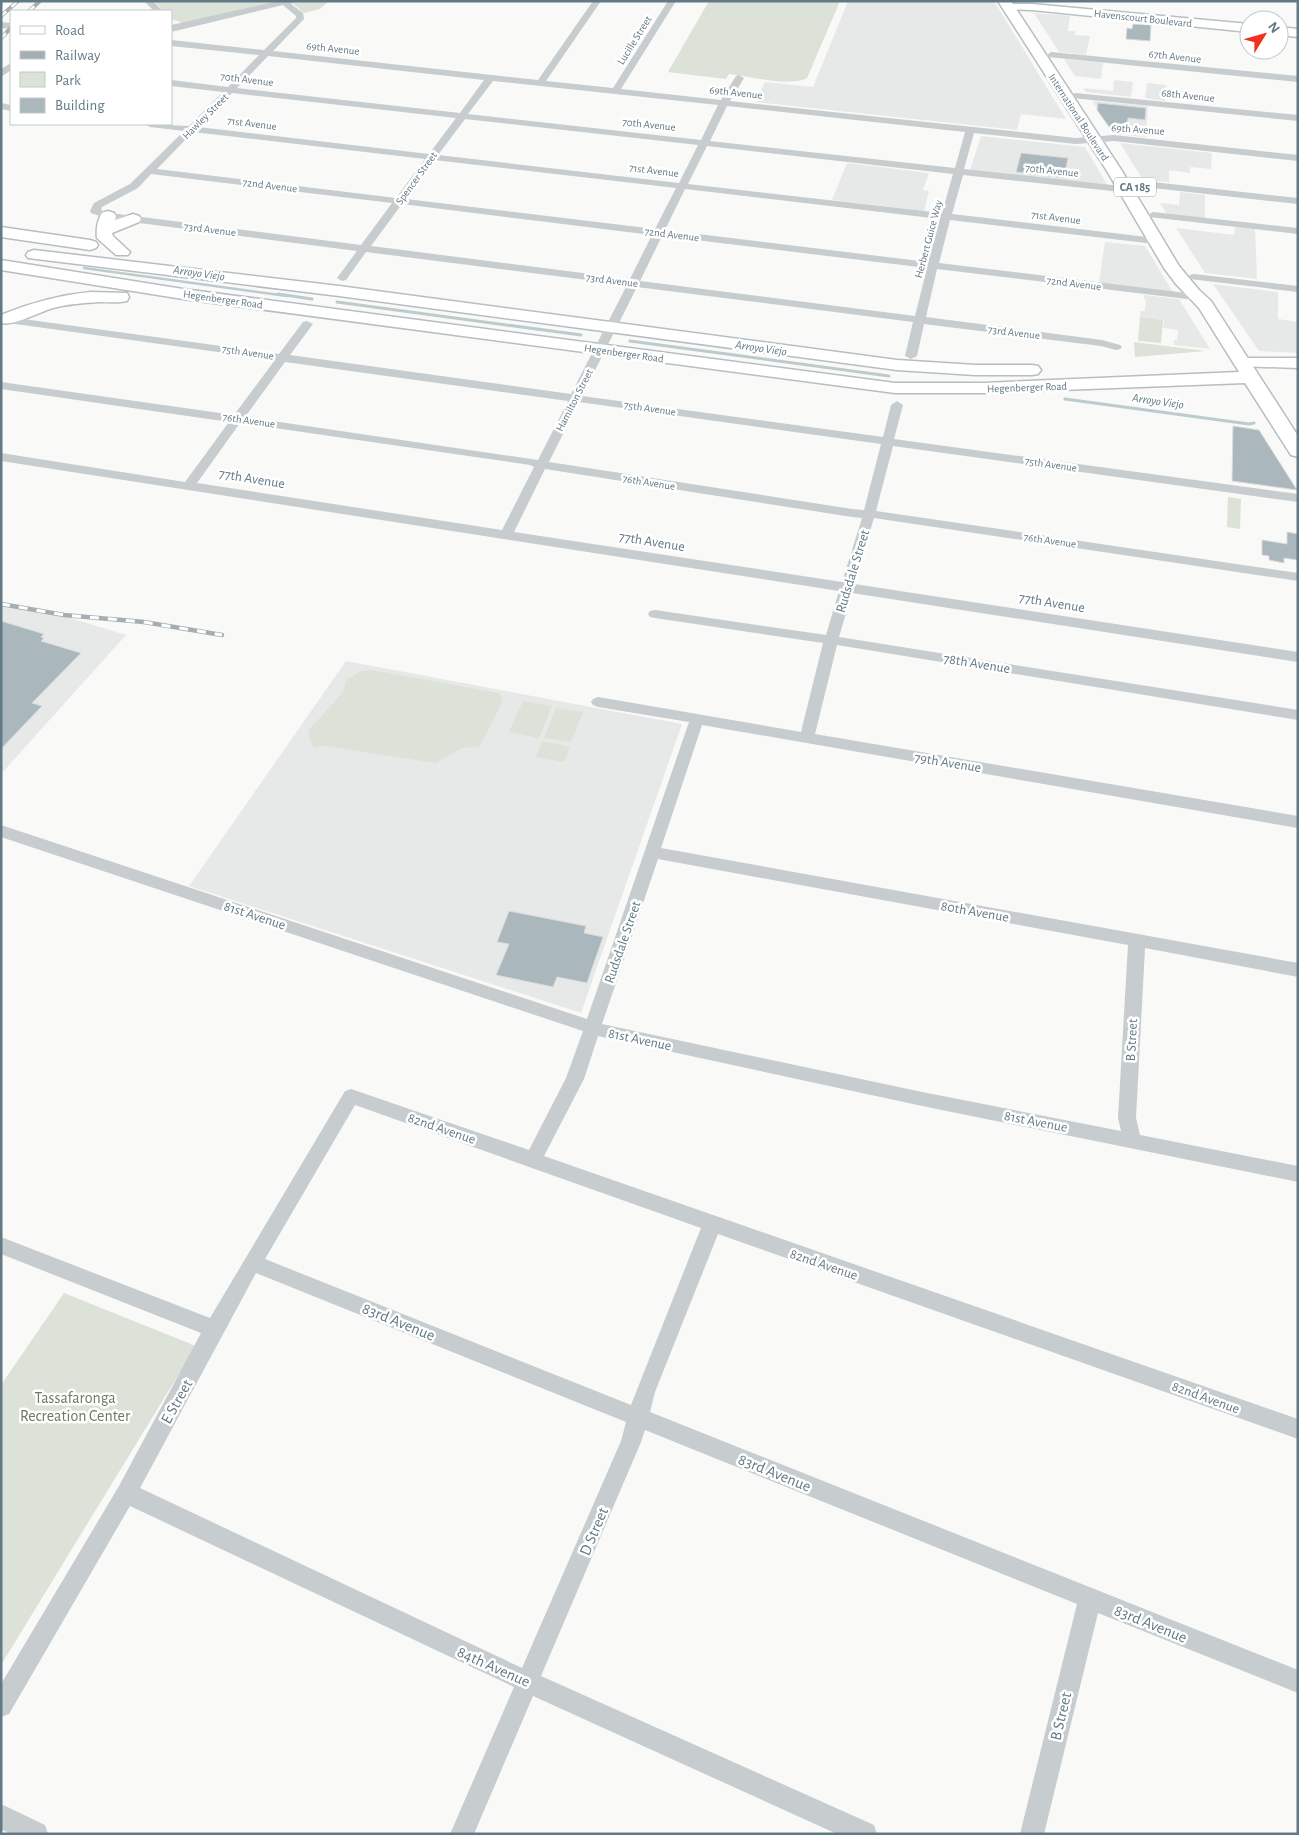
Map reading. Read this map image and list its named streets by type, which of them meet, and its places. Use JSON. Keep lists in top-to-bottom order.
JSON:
{
  "streets": {
    "main road": ["International Boulevard", "CA 185", "Hegenberger Road"],
    "street": [
      "Havenscourt Boulevard",
      "Lucille Street",
      "69th Avenue",
      "67th Avenue",
      "70th Avenue",
      "68th Avenue",
      "Hawley Street",
      "71st Avenue",
      "Spencer Street",
      "72nd Avenue",
      "73rd Avenue",
      "Herbert Guice Way",
      "75th Avenue",
      "Hamilton Street",
      "76th Avenue",
      "77th Avenue",
      "Rudsdale Street",
      "78th Avenue",
      "79th Avenue",
      "80th Avenue",
      "81st Avenue",
      "B Street",
      "82nd Avenue",
      "83rd Avenue",
      "E Street",
      "D Street",
      "84th Avenue"
    ]
  },
  "crossings": [
    ["Havenscourt Boulevard", "International Boulevard"],
    ["Lucille Street", "69th Avenue"],
    ["69th Avenue", "Hawley Street"],
    ["69th Avenue", "International Boulevard"],
    ["69th Avenue", "Spencer Street"],
    ["69th Avenue", "Herbert Guice Way"],
    ["69th Avenue", "Hamilton Street"],
    ["67th Avenue", "International Boulevard"],
    ["70th Avenue", "Hawley Street"],
    ["70th Avenue", "International Boulevard"],
    ["70th Avenue", "Spencer Street"],
    ["70th Avenue", "Herbert Guice Way"],
    ["70th Avenue", "Hamilton Street"],
    ["68th Avenue", "International Boulevard"],
    ["Hawley Street", "71st Avenue"],
    ["Hawley Street", "72nd Avenue"],
    ["International Boulevard", "71st Avenue"],
    ["International Boulevard", "72nd Avenue"],
    ["International Boulevard", "Hegenberger Road"],
    ["71st Avenue", "Spencer Street"],
    ["71st Avenue", "Herbert Guice Way"],
    ["71st Avenue", "Hamilton Street"],
    ["Spencer Street", "72nd Avenue"],
    ["Spencer Street", "73rd Avenue"],
    ["Spencer Street", "Hegenberger Road"],
    ["72nd Avenue", "Herbert Guice Way"],
    ["72nd Avenue", "Hamilton Street"],
    ["73rd Avenue", "Herbert Guice Way"],
    ["73rd Avenue", "Hamilton Street"],
    ["Hegenberger Road", "Hamilton Street"],
    ["75th Avenue", "Hamilton Street"],
    ["75th Avenue", "Rudsdale Street"],
    ["Hamilton Street", "76th Avenue"],
    ["Hamilton Street", "77th Avenue"],
    ["76th Avenue", "Rudsdale Street"],
    ["77th Avenue", "Rudsdale Street"],
    ["Rudsdale Street", "78th Avenue"],
    ["Rudsdale Street", "79th Avenue"],
    ["Rudsdale Street", "80th Avenue"],
    ["Rudsdale Street", "81st Avenue"],
    ["Rudsdale Street", "82nd Avenue"],
    ["80th Avenue", "B Street"],
    ["81st Avenue", "B Street"],
    ["B Street", "83rd Avenue"],
    ["82nd Avenue", "E Street"],
    ["82nd Avenue", "D Street"],
    ["83rd Avenue", "E Street"],
    ["83rd Avenue", "D Street"],
    ["E Street", "84th Avenue"],
    ["D Street", "84th Avenue"]
  ],
  "water": ["Arroyo Viejo"],
  "parks": ["Tassafaronga Recreation Center"],
  "legend": [
    "Road",
    "Railway",
    "Park",
    "Building"
  ],
  "north": "top right"
}
